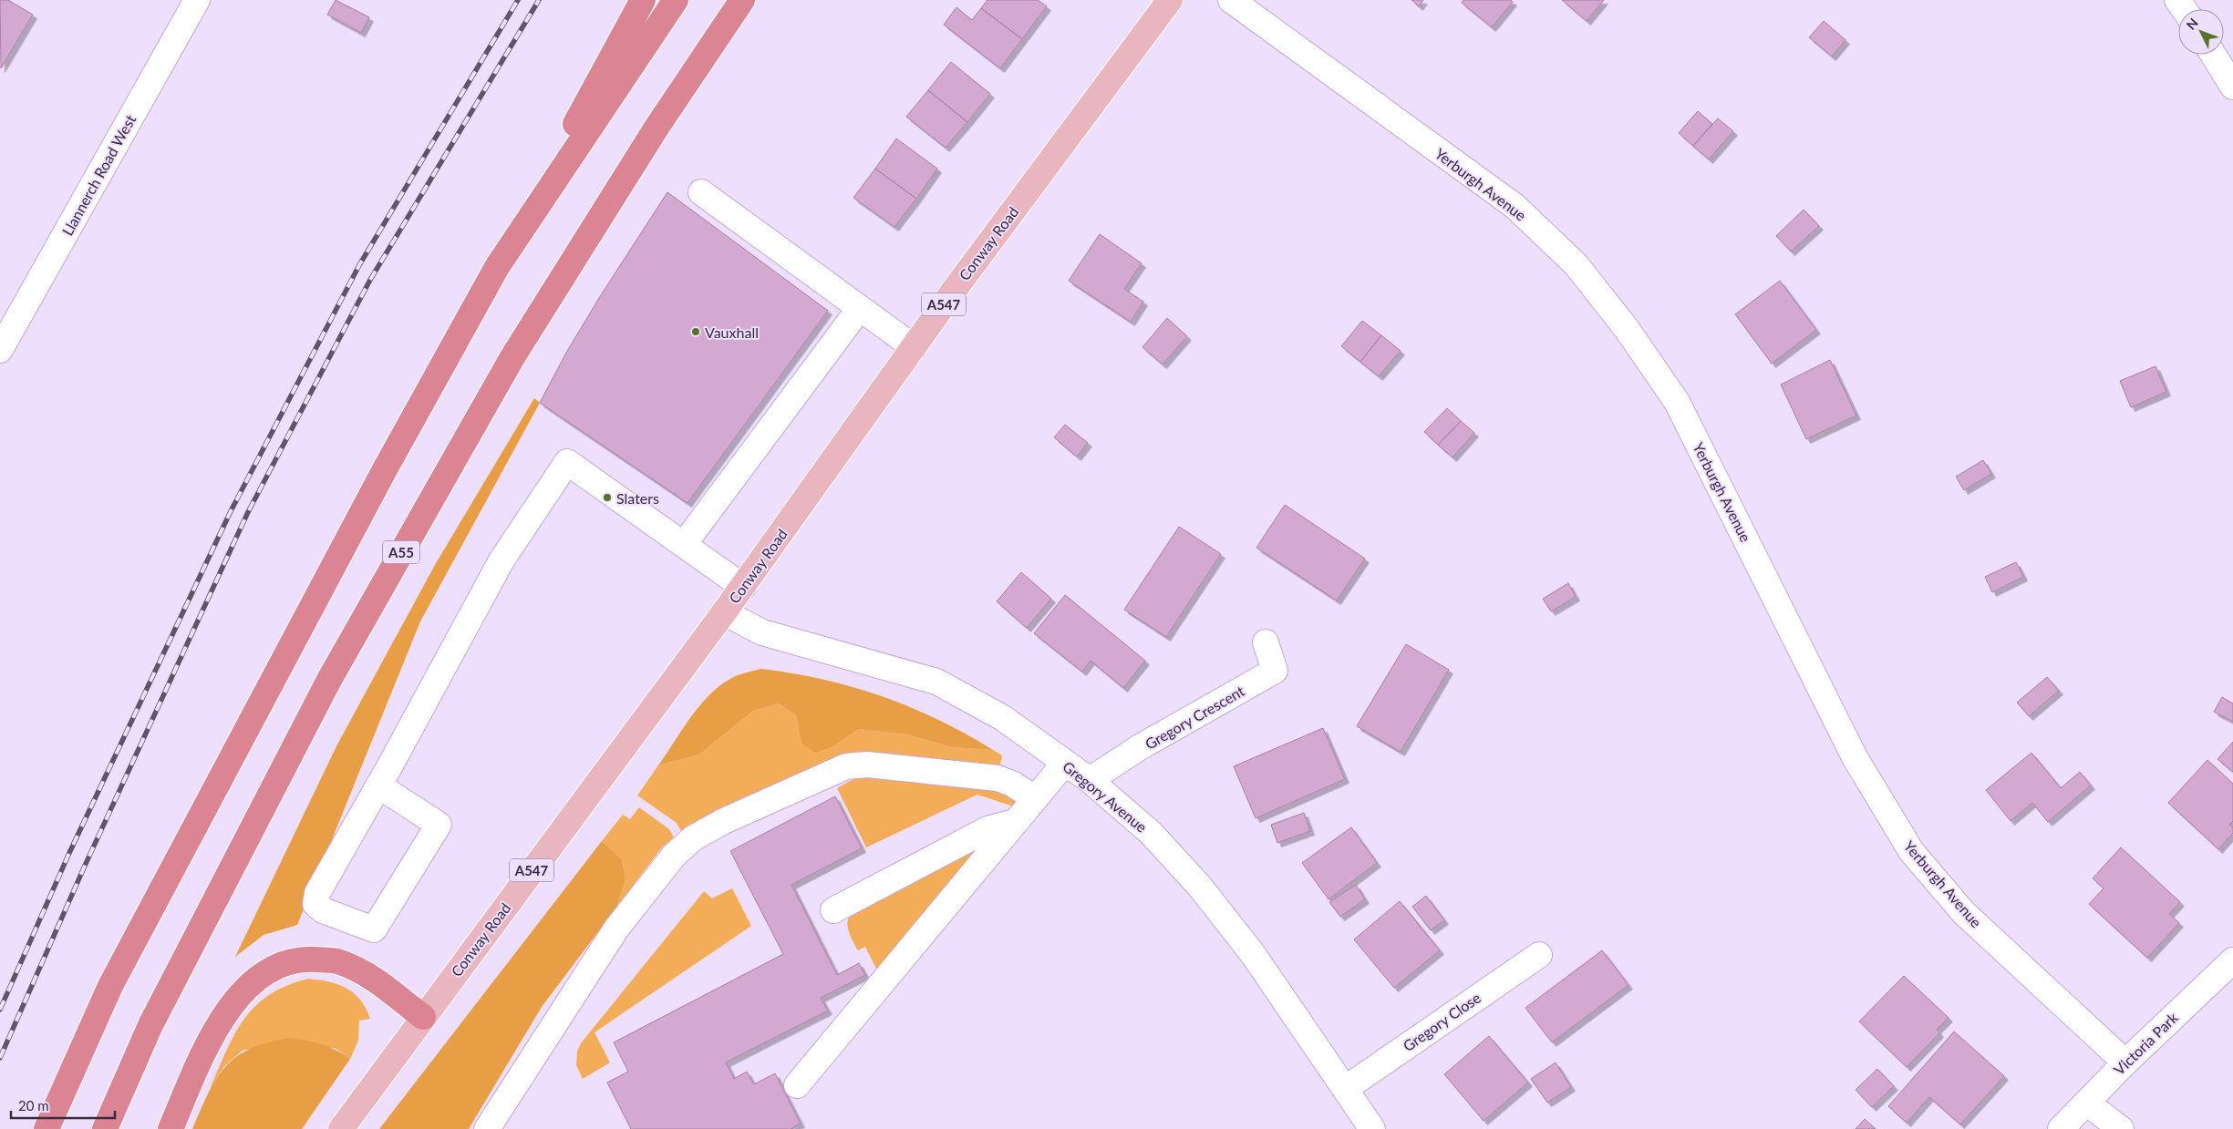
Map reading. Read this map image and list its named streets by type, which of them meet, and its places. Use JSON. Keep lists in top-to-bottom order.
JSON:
{
  "streets": {
    "highway": ["A55"],
    "main road": ["Conway Road", "A547"],
    "street": [
      "Llannerch Road West",
      "Yerburgh Avenue",
      "Gregory Crescent",
      "Gregory Avenue",
      "Gregory Close",
      "Victoria Park"
    ]
  },
  "crossings": [
    ["Yerburgh Avenue", "Victoria Park"],
    ["Conway Road", "Gregory Avenue"],
    ["Gregory Crescent", "Gregory Avenue"],
    ["Gregory Avenue", "Gregory Close"]
  ],
  "places": ["Vauxhall", "Slaters"],
  "scale_bar": "20 m",
  "north": "top left"
}
